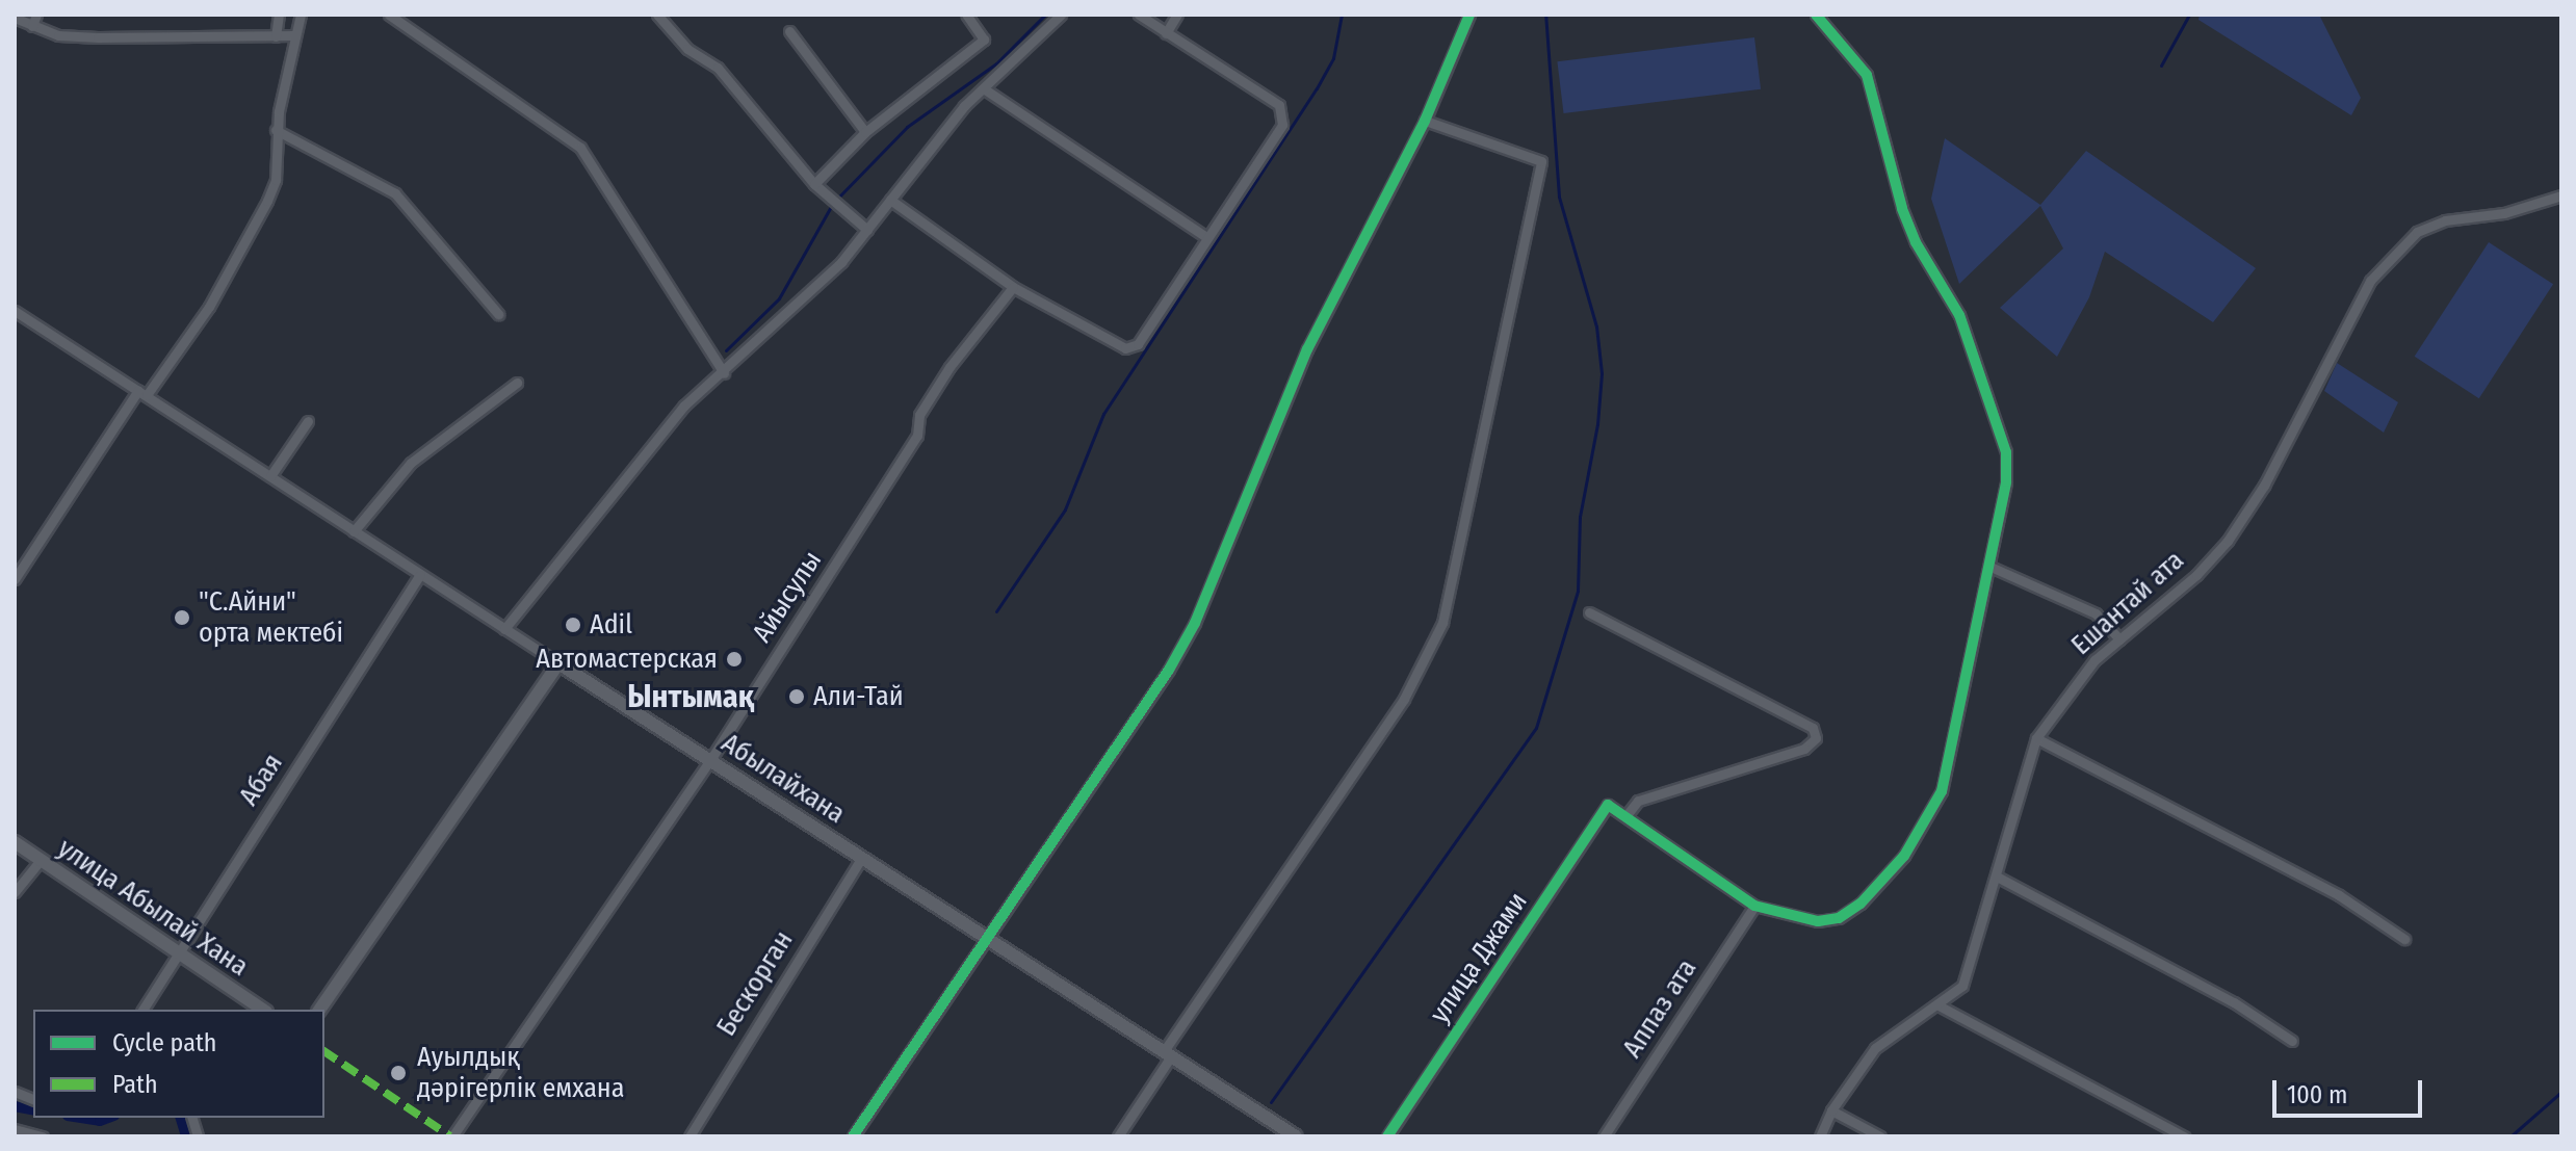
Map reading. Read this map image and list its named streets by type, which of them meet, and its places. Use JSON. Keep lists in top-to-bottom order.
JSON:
{
  "streets": {
    "main road": ["Абылайхана", "улица Абылай Хана"],
    "street": [
      "Айысулы",
      "Ешантай ата",
      "Абая",
      "улица Джами",
      "Бескорган",
      "Аппаз ата"
    ]
  },
  "crossings": [
    ["Айысулы", "Абылайхана"],
    ["Абылайхана", "Бескорган"],
    ["Абая", "улица Абылай Хана"]
  ],
  "districts": ["Ынтымақ"],
  "places": [
    "\"С.Айни\" орта мектебі",
    "Adil",
    "Автомастерская",
    "Али-Тай",
    "Ауылдық дәрігерлік емхана"
  ],
  "legend": ["Cycle path", "Path"],
  "scale_bar": "100 m"
}
